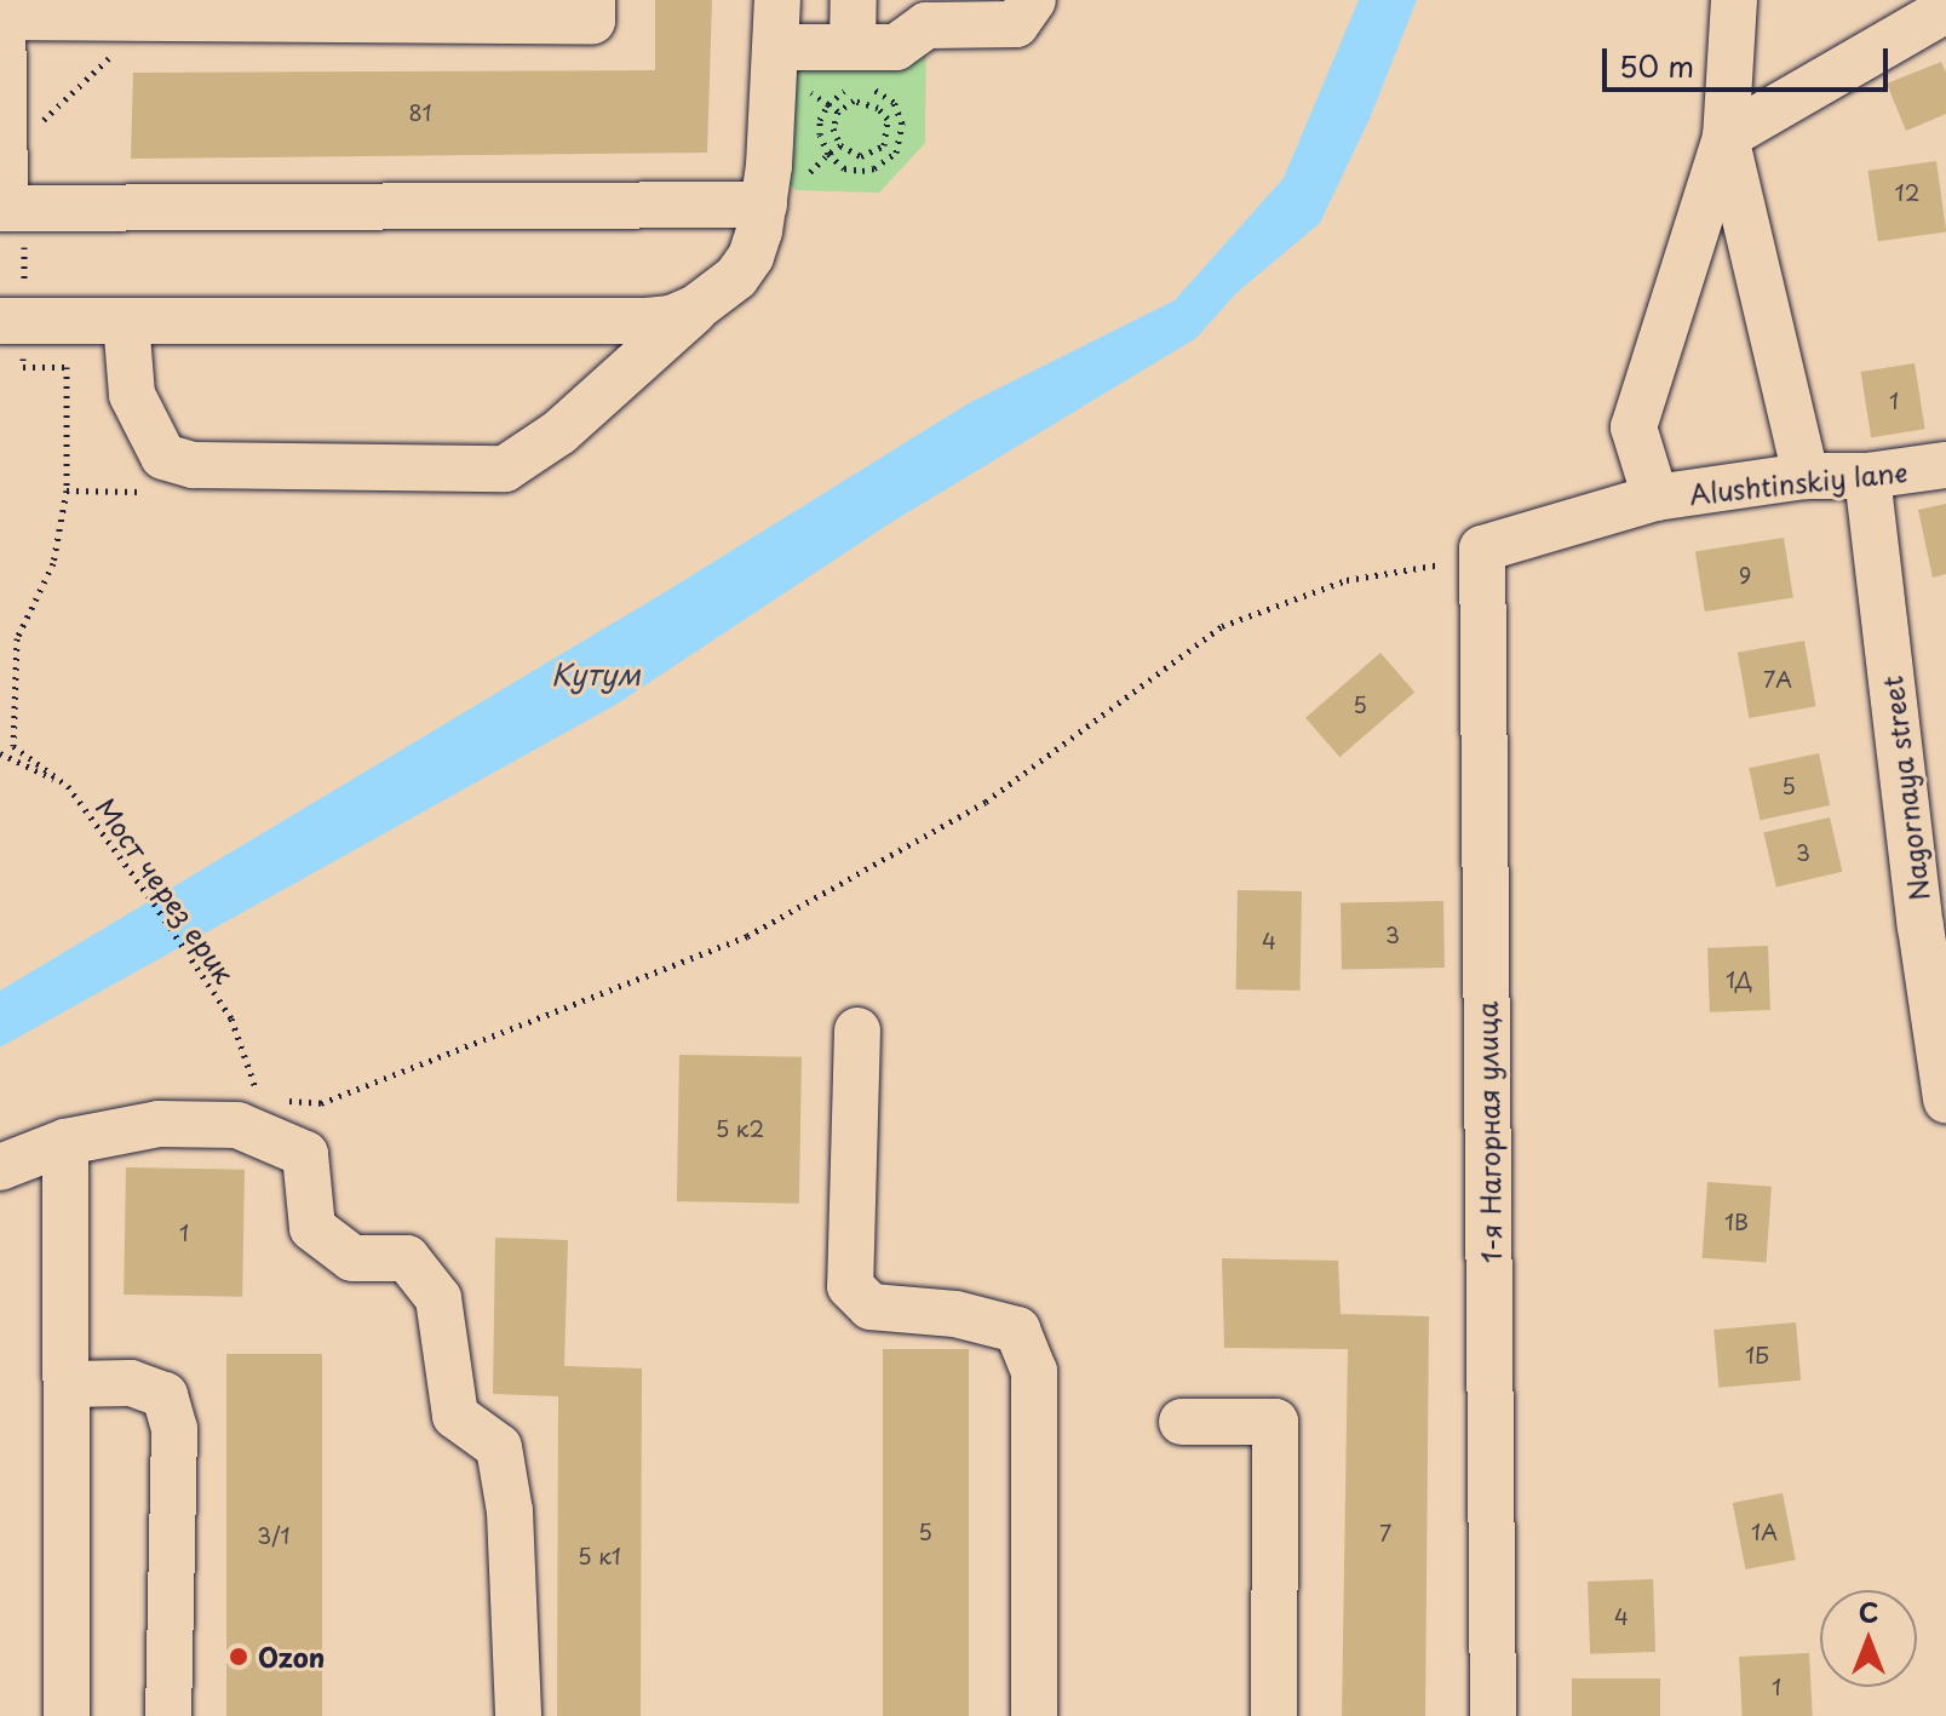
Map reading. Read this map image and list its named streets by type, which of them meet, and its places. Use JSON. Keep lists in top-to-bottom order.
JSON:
{
  "streets": {
    "street": ["Alushtinskiy lane", "Nagornaya street", "1-я Нагорная улица"],
    "path": ["Мост через ерик"]
  },
  "crossings": [
    ["Alushtinskiy lane", "Nagornaya street"],
    ["Alushtinskiy lane", "1-я Нагорная улица"]
  ],
  "water": ["Кутум"],
  "places": ["Ozon"],
  "house_numbers": [
    "81",
    "12",
    "1",
    "9",
    "7А",
    "5",
    "5",
    "3",
    "3",
    "4",
    "1Д",
    "5 к2",
    "1В",
    "1",
    "1Б",
    "5",
    "1А",
    "7",
    "3/1",
    "5 к1",
    "4",
    "1"
  ],
  "scale_bar": "50 m",
  "north": "top"
}
